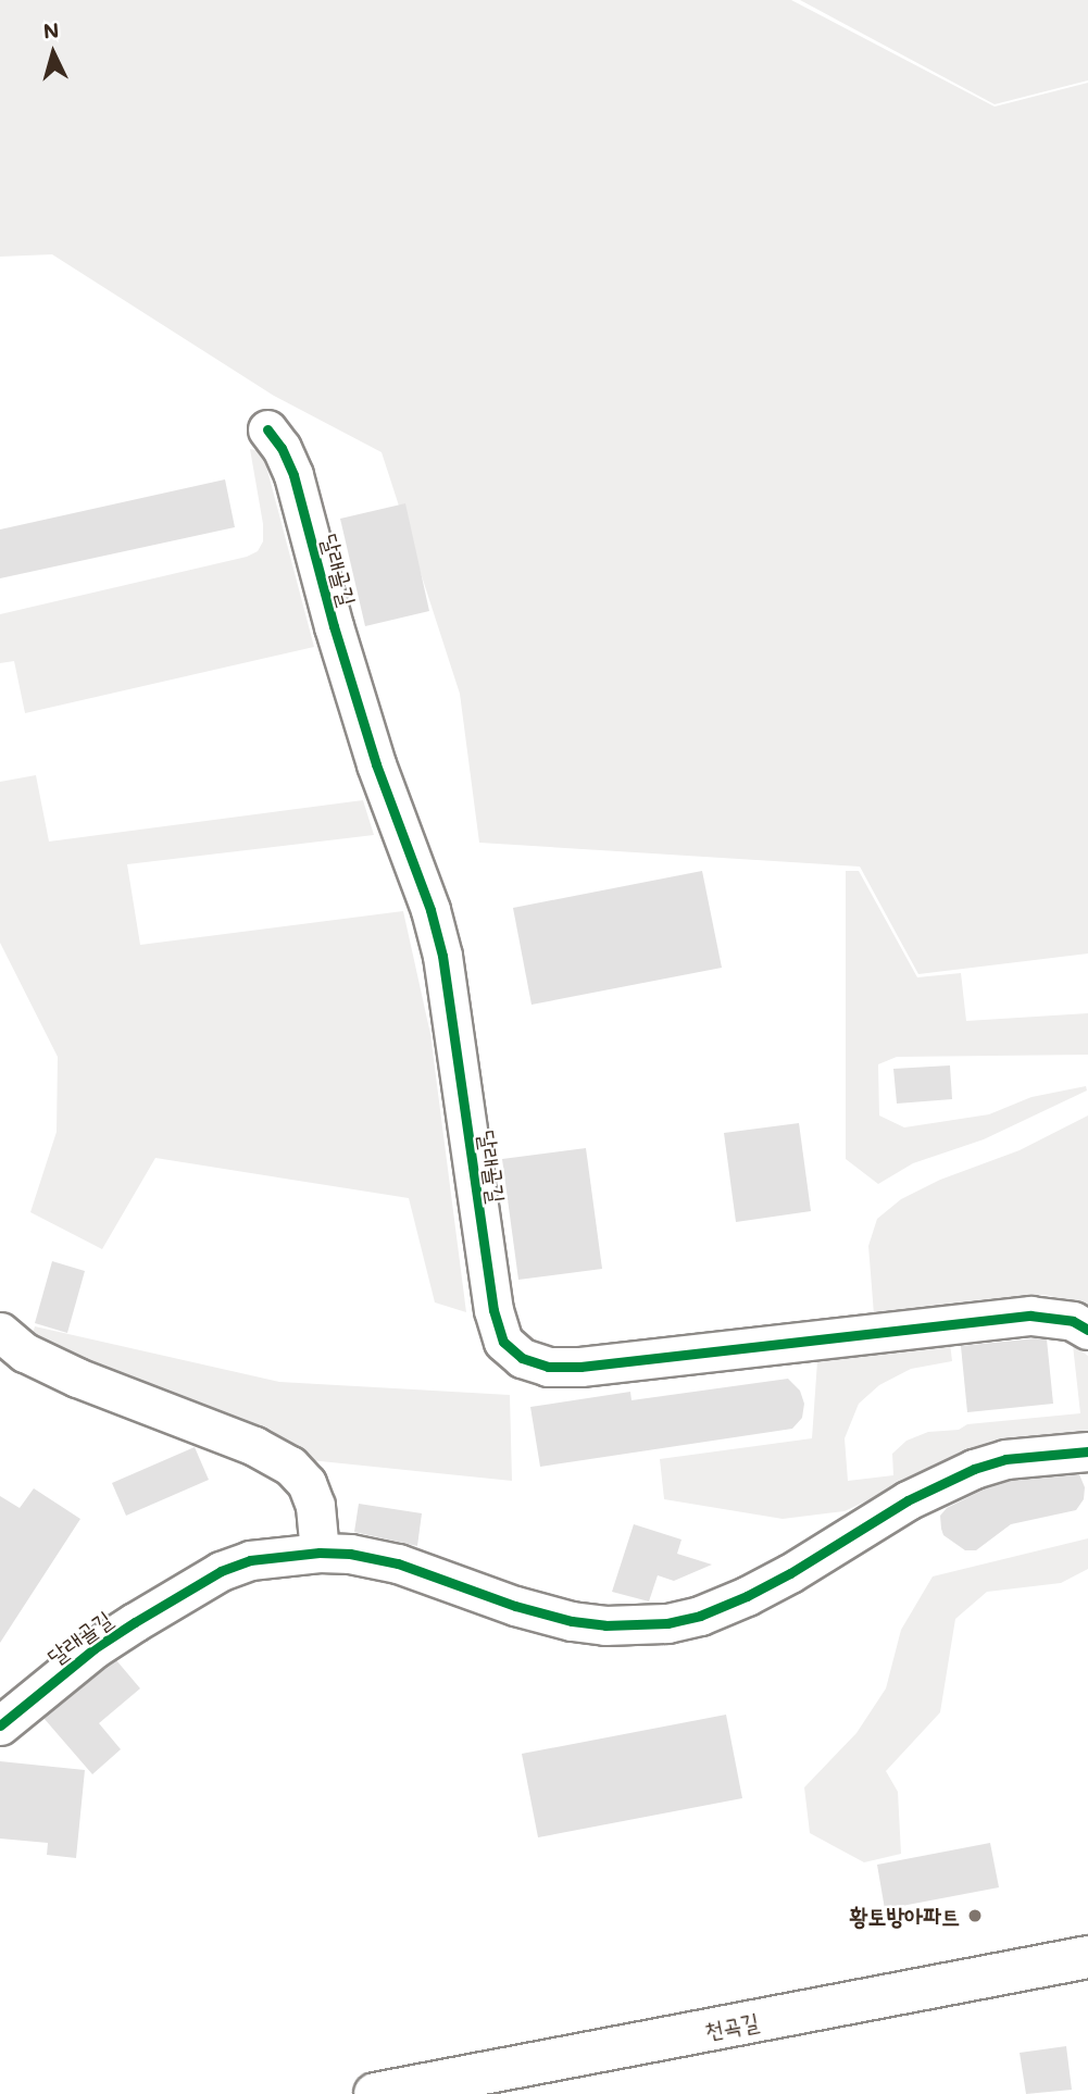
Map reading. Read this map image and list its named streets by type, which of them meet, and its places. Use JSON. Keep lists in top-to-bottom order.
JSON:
{
  "streets": {
    "street": ["달래골길", "천곡길"]
  },
  "places": ["황토방아파트"],
  "north": "top"
}
